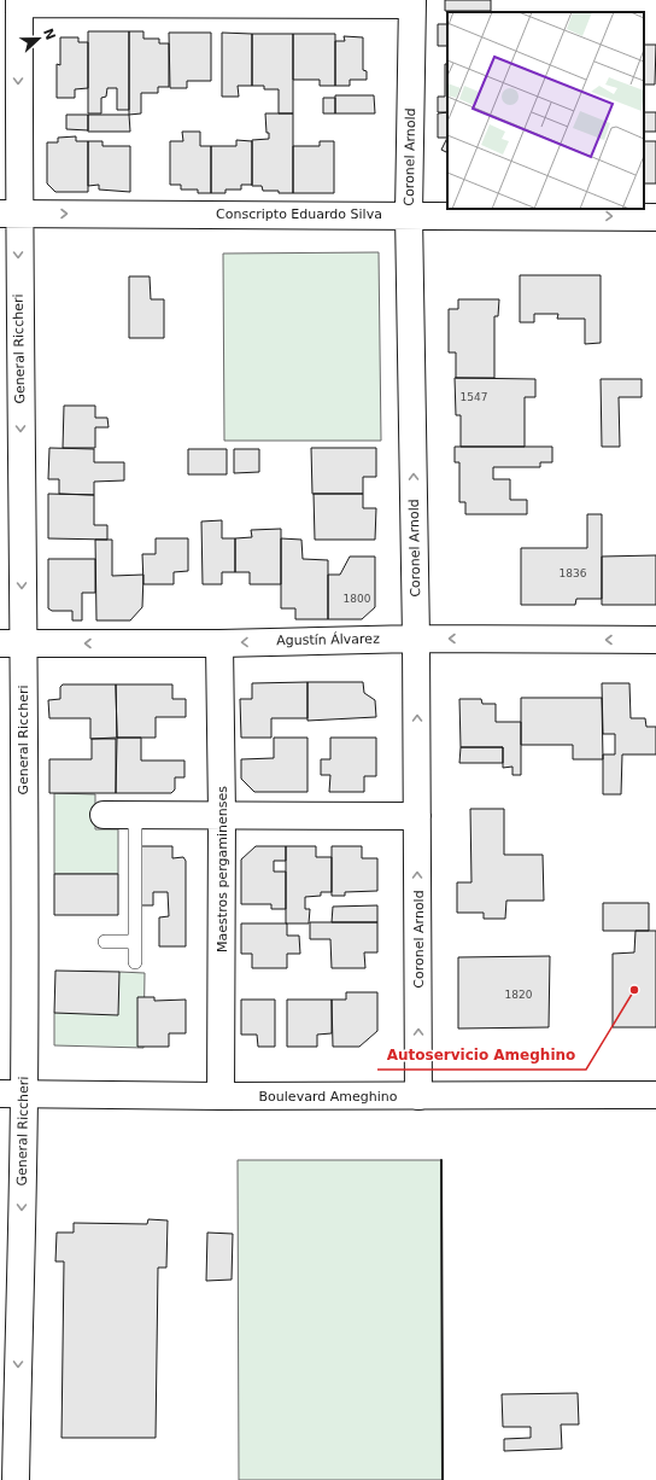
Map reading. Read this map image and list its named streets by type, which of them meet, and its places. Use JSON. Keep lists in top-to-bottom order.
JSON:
{
  "streets": {
    "street": [
      "Coronel Arnold",
      "Conscripto Eduardo Silva",
      "General Riccheri",
      "Agustín Álvarez",
      "Maestros pergaminenses",
      "Boulevard Ameghino"
    ]
  },
  "crossings": [
    ["Coronel Arnold", "Conscripto Eduardo Silva"],
    ["Coronel Arnold", "Agustín Álvarez"],
    ["Coronel Arnold", "Boulevard Ameghino"],
    ["Conscripto Eduardo Silva", "General Riccheri"],
    ["General Riccheri", "Agustín Álvarez"],
    ["General Riccheri", "Boulevard Ameghino"],
    ["Agustín Álvarez", "Maestros pergaminenses"],
    ["Maestros pergaminenses", "Boulevard Ameghino"]
  ],
  "one_way": ["Coronel Arnold", "General Riccheri"],
  "places": ["Autoservicio Ameghino"],
  "house_numbers": [
    "1547",
    "1836",
    "1800",
    "1820"
  ],
  "north": "right"
}
